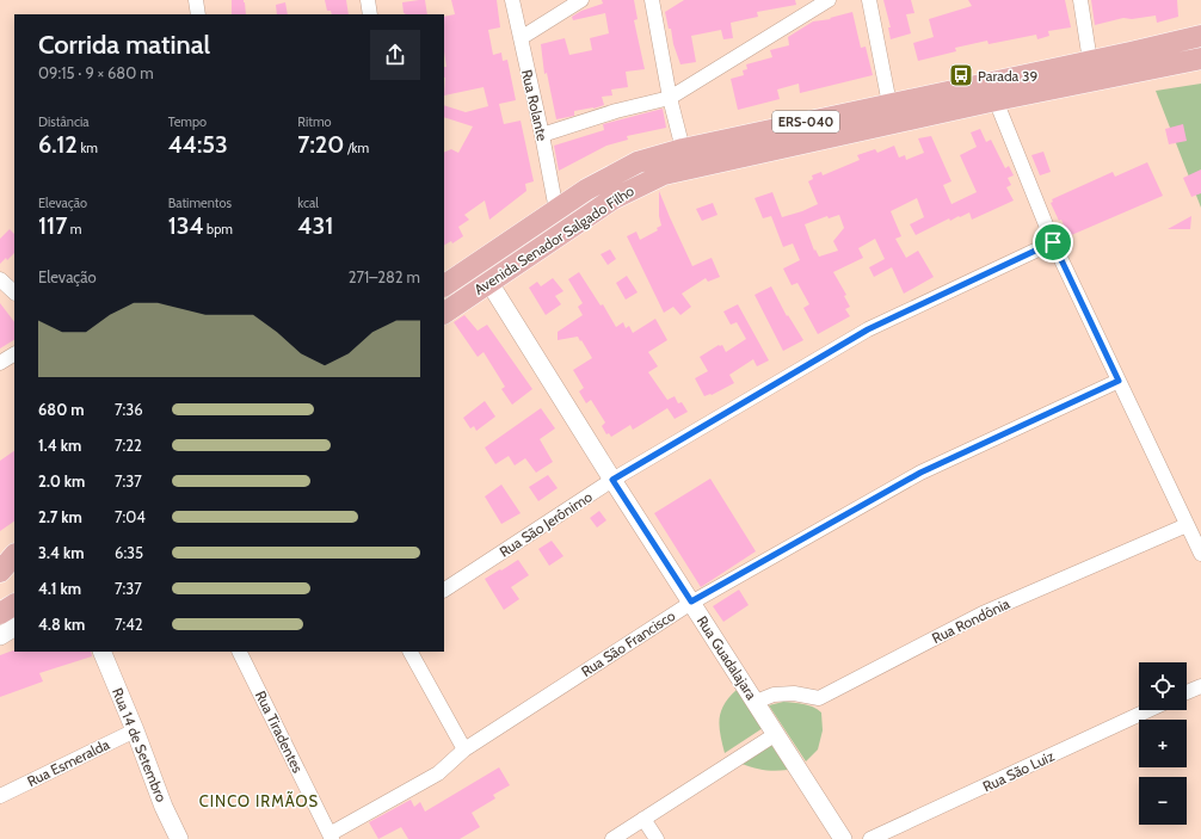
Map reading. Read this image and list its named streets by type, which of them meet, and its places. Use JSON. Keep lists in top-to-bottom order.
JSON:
{
  "streets": {
    "main road": ["ERS-040", "Avenida Senador Salgado Filho"],
    "street": [
      "Rua Rolante",
      "Rua São Jerônimo",
      "Rua Rondônia",
      "Rua São Francisco",
      "Rua Guadalajara",
      "Rua Tiradentes",
      "Rua 14 de Setembro",
      "Rua Esmeralda",
      "Rua São Luiz"
    ]
  },
  "crossings": [
    ["Rua Rolante", "Avenida Senador Salgado Filho"],
    ["Avenida Senador Salgado Filho", "Rua Guadalajara"],
    ["Rua São Jerônimo", "Rua Guadalajara"],
    ["Rua Rondônia", "Rua Guadalajara"],
    ["Rua São Francisco", "Rua Guadalajara"],
    ["Rua São Francisco", "Rua Tiradentes"],
    ["Rua 14 de Setembro", "Rua Esmeralda"]
  ],
  "districts": ["CINCO IRMÃOS"],
  "places": {
    "bus stop": ["Parada 39"]
  },
  "page": {
    "heading": ["Corrida matinal", "09:15 · 9 × 680 m"],
    "stats": [
      ["Distância", "6.12 km"],
      ["Tempo", "44:53"],
      ["Ritmo", "7:20 /km"],
      ["Elevação", "117 m"],
      ["Batimentos", "134 bpm"],
      ["kcal", "431"]
    ],
    "chart": ["Elevação", "271–282 m"],
    "list": [
      {
        "name": "680 m",
        "note": "7:36"
      },
      {
        "name": "1.4 km",
        "note": "7:22"
      },
      {
        "name": "2.0 km",
        "note": "7:37"
      },
      {
        "name": "2.7 km",
        "note": "7:04"
      },
      {
        "name": "3.4 km",
        "note": "6:35"
      },
      {
        "name": "4.1 km",
        "note": "7:37"
      },
      {
        "name": "4.8 km",
        "note": "7:42"
      }
    ],
    "map_buttons": ["+", "−"]
  }
}
